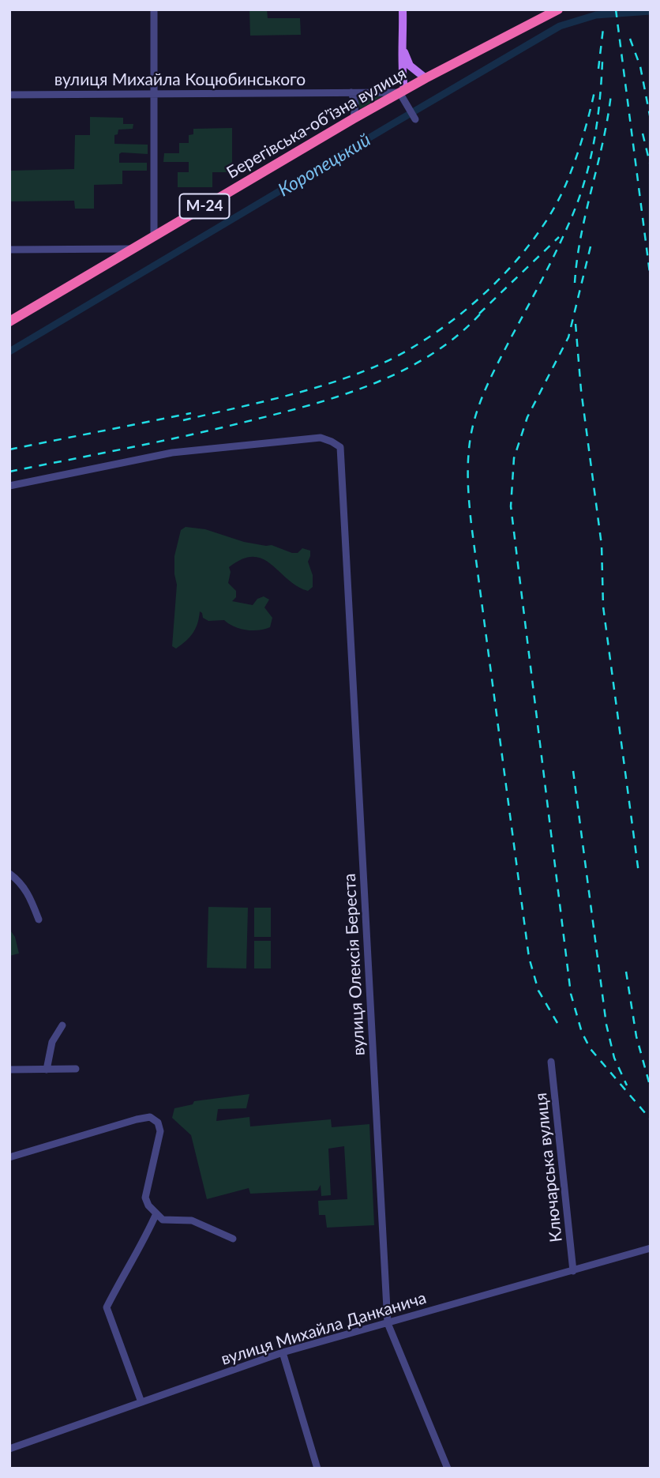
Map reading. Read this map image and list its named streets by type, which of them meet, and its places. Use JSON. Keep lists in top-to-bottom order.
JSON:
{
  "streets": {
    "highway": ["Берегівська-обʼїзна вулиця", "М-24"],
    "street": [
      "вулиця Михайла Коцюбинського",
      "вулиця Олексія Береста",
      "Ключарська вулиця",
      "вулиця Михайла Данканича"
    ]
  },
  "crossings": [
    ["вулиця Михайла Коцюбинського", "Берегівська-обʼїзна вулиця"],
    ["вулиця Олексія Береста", "вулиця Михайла Данканича"],
    ["Ключарська вулиця", "вулиця Михайла Данканича"]
  ],
  "water": ["Коропецький"]
}
